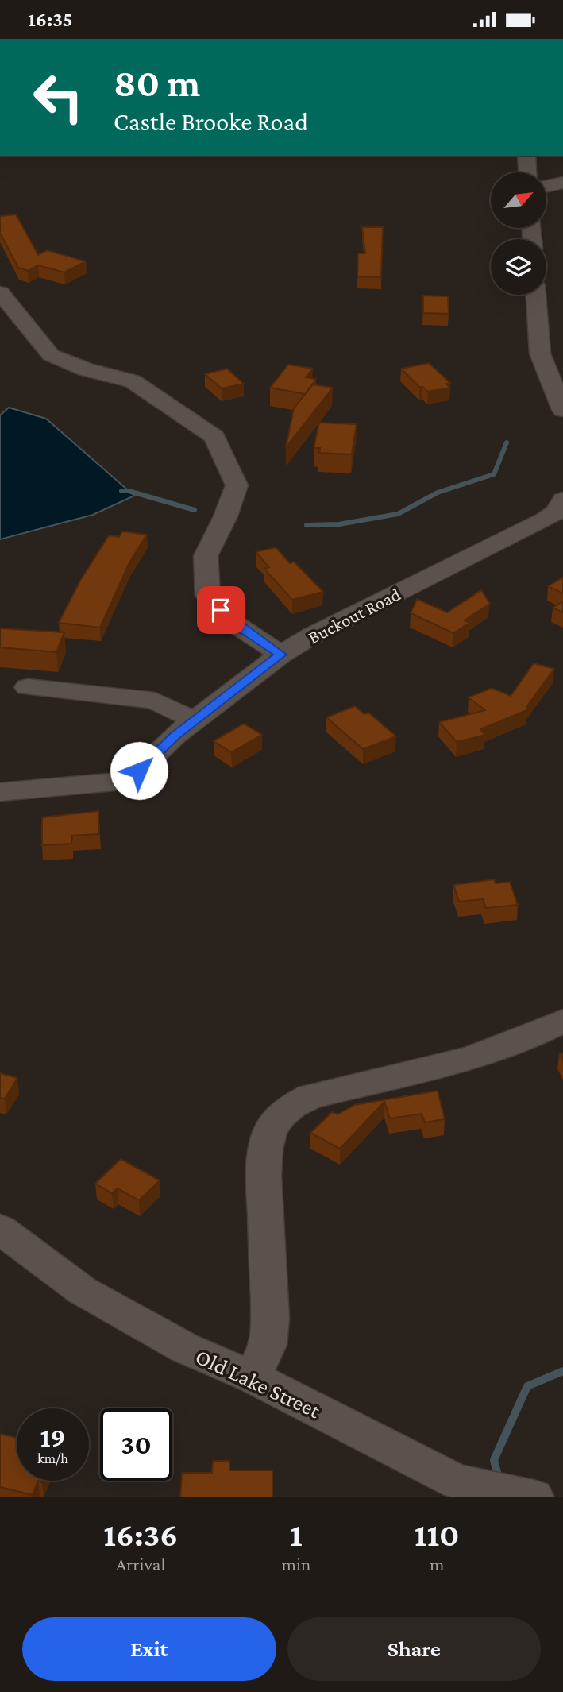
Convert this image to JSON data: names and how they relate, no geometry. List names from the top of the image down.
{
  "streets": {
    "street": ["Buckout Road", "Old Lake Street"]
  },
  "north": "top right",
  "page": {
    "status": "16:35",
    "turn": ["80 m", "Castle Brooke Road"],
    "speed": "19 km/h",
    "limit": "30",
    "eta": [
      "16:36",
      "Arrival",
      "1",
      "min",
      "110",
      "m"
    ],
    "buttons": ["Exit", "Share"]
  }
}
